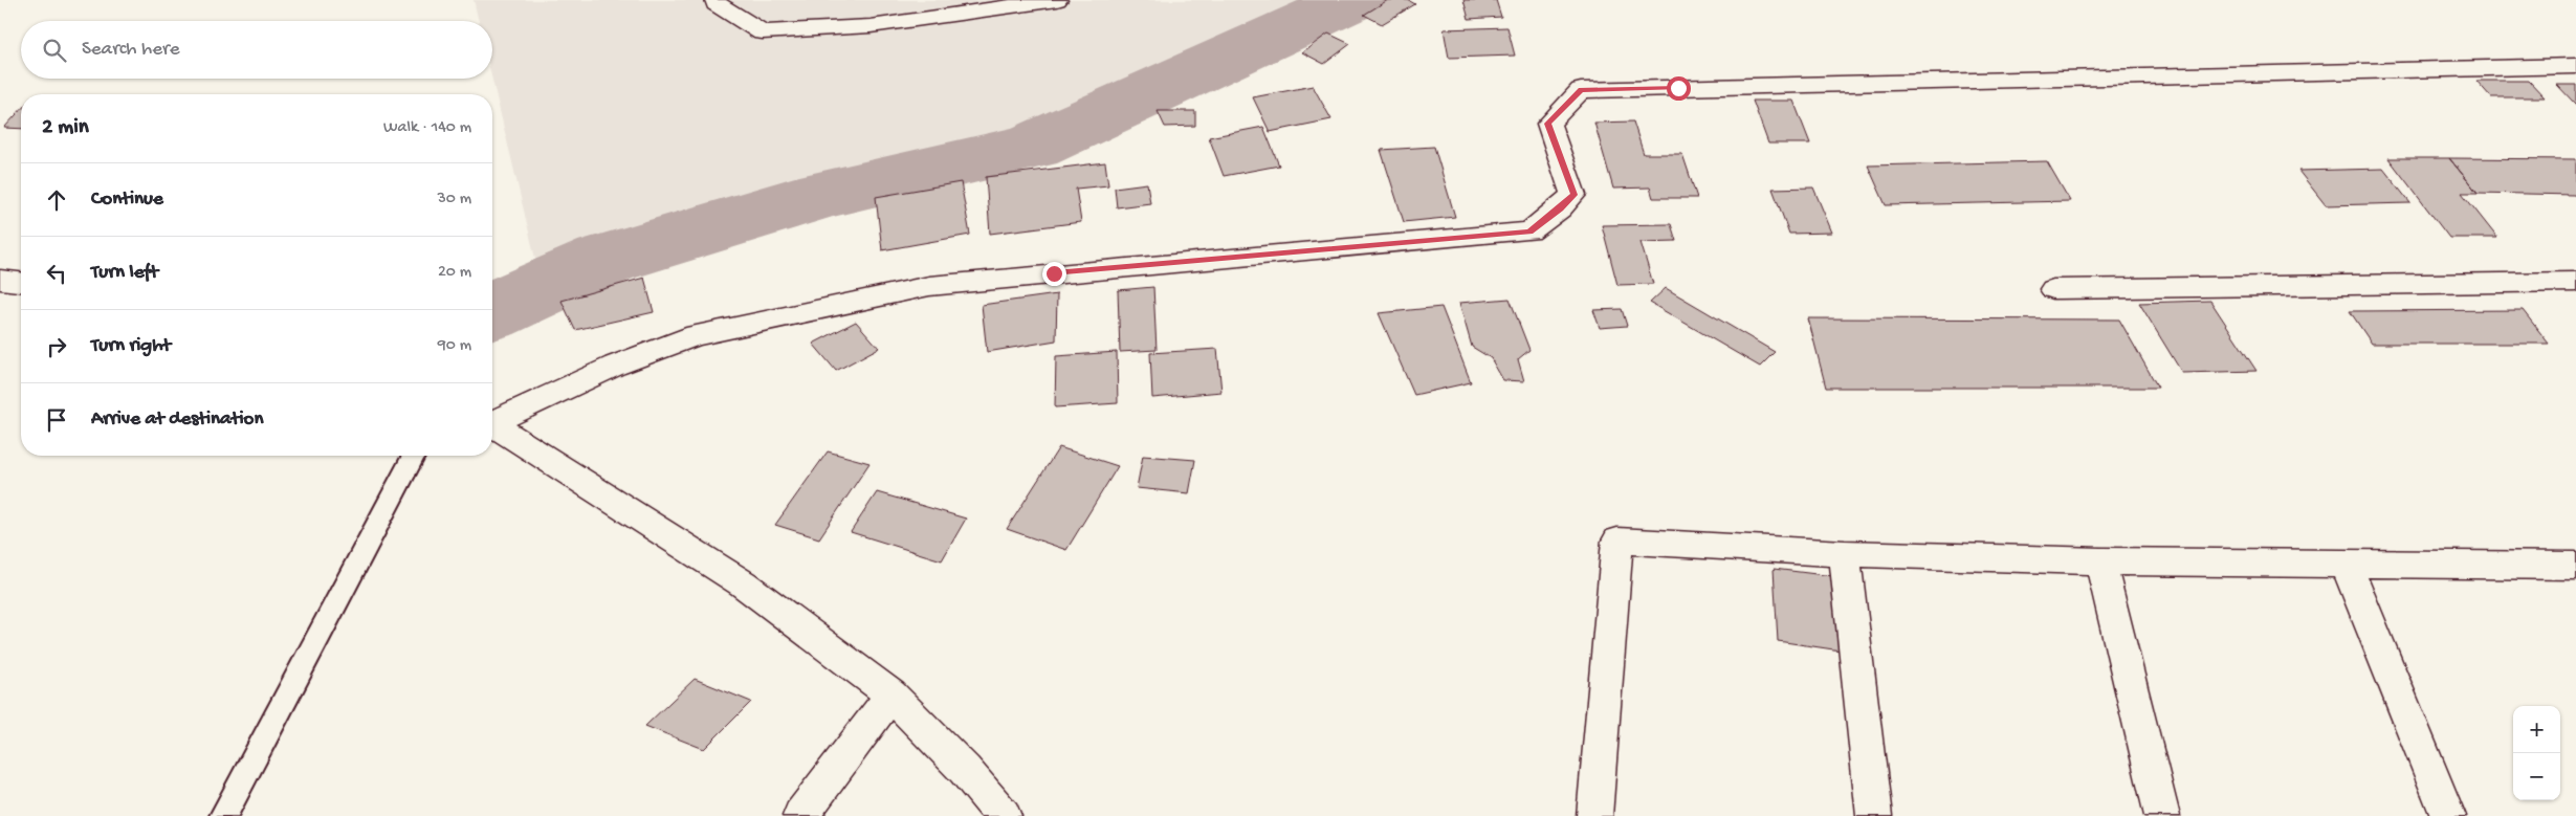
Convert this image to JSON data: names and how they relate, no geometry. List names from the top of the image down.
{
  "page": {
    "search": "Search here",
    "heading": ["2 min", "Walk · 140 m"],
    "list": [
      ["Continue", "30 m"],
      ["Turn left", "20 m"],
      ["Turn right", "90 m"],
      "Arrive at destination"
    ],
    "map_buttons": ["+", "−"]
  }
}
